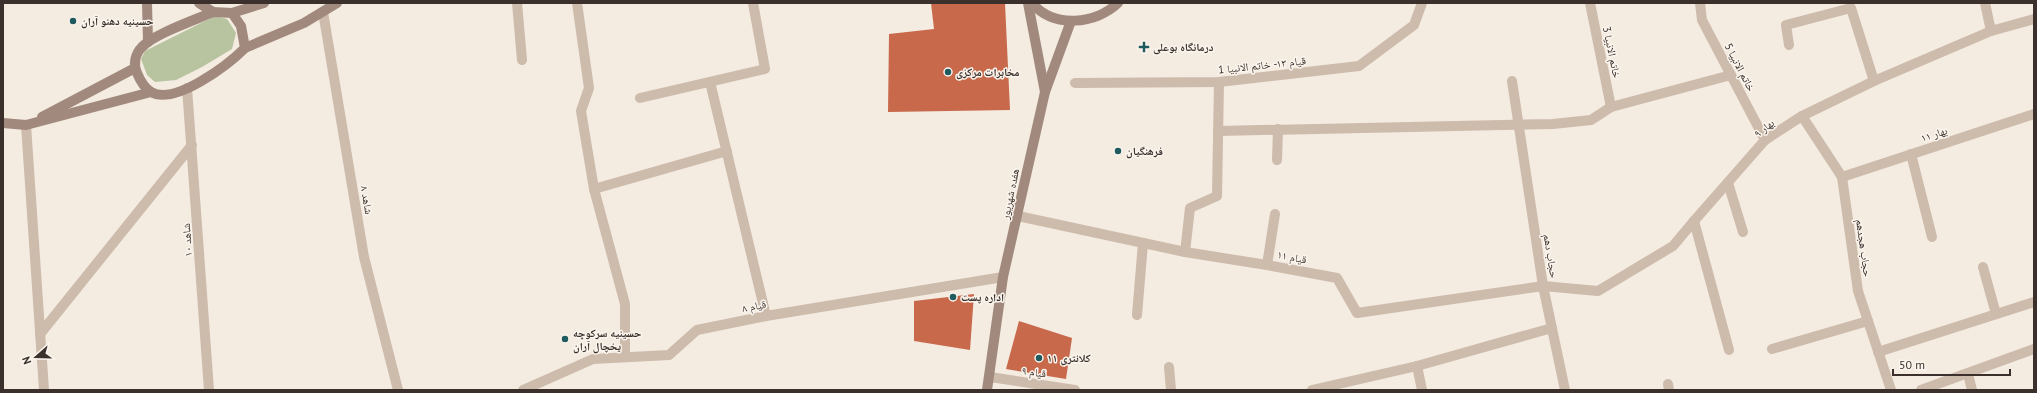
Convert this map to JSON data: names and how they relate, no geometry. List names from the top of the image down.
{
  "streets": {
    "street": [
      "خاتم الانبیا 3",
      "قیام ۱۳- خاتم الانبیا 1",
      "خاتم الانبیا 5",
      "بهار ۹",
      "بهار ۱۱",
      "هفده شهریور",
      "شاهد ۸",
      "شاهد ۱۰",
      "حجاب هجدهم",
      "حجاب دهم",
      "قیام ۱۱",
      "قیام ۸",
      "قیام ۹"
    ]
  },
  "crossings": [
    ["خاتم الانبیا 5", "بهار ۹"],
    ["بهار ۹", "حجاب هجدهم"],
    ["بهار ۹", "حجاب دهم"],
    ["بهار ۹", "قیام ۱۱"],
    ["بهار ۱۱", "حجاب هجدهم"],
    ["هفده شهریور", "قیام ۱۱"],
    ["هفده شهریور", "قیام ۸"],
    ["هفده شهریور", "قیام ۹"],
    ["حجاب دهم", "قیام ۱۱"]
  ],
  "places": {
    "other": [
      "حسینیه دهنو آران",
      "مخابرات مرکزی",
      "فرهنگیان",
      "اداره پست",
      "حسینیه سرکوچه یخچال آران",
      "کلانتری ۱۱"
    ],
    "health": ["درمانگاه بوعلی"]
  },
  "scale_bar": "50 m",
  "north": "left"
}
